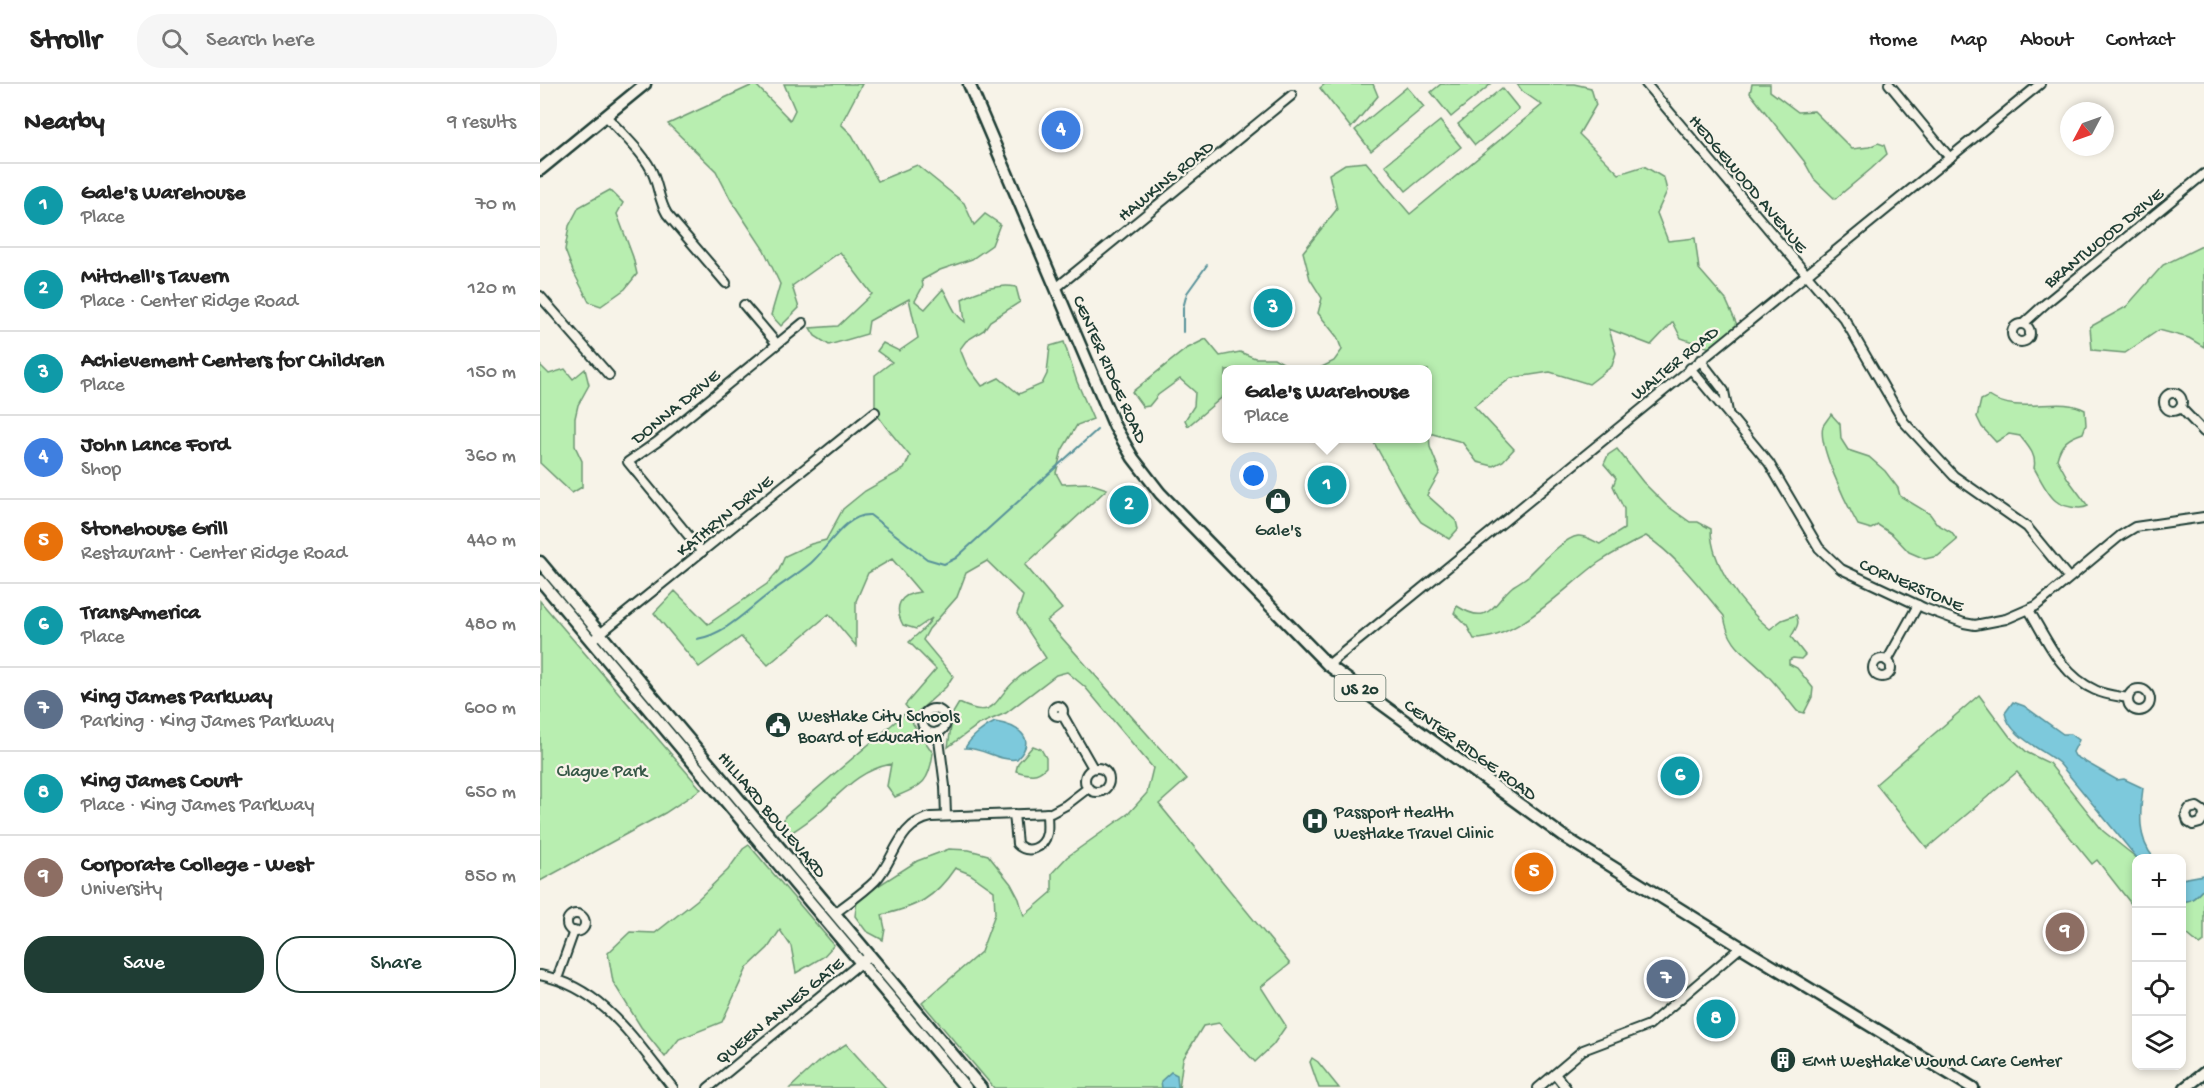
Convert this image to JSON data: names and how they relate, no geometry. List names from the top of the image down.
{
  "streets": {
    "main road": ["CENTER RIDGE ROAD", "US 20", "HILLIARD BOULEVARD"],
    "street": [
      "HAWKINS ROAD",
      "HEDGEWOOD AVENUE",
      "BRANTWOOD DRIVE",
      "WALTER ROAD",
      "DONNA DRIVE",
      "KATHRYN DRIVE",
      "CORNERSTONE",
      "QUEEN ANNES GATE"
    ]
  },
  "crossings": [
    ["HAWKINS ROAD", "CENTER RIDGE ROAD"],
    ["HEDGEWOOD AVENUE", "WALTER ROAD"],
    ["HEDGEWOOD AVENUE", "CORNERSTONE"],
    ["WALTER ROAD", "CENTER RIDGE ROAD"],
    ["WALTER ROAD", "CORNERSTONE"],
    ["DONNA DRIVE", "KATHRYN DRIVE"],
    ["KATHRYN DRIVE", "HILLIARD BOULEVARD"],
    ["HILLIARD BOULEVARD", "QUEEN ANNES GATE"]
  ],
  "parks": ["Clague Park"],
  "places": {
    "shop": ["Gale's"],
    "public building": ["Westlake City Schools Board of Education"],
    "hospital": ["Passport Health Westlake Travel Clinic"],
    "building": ["EMH Westlake Wound Care Center"]
  },
  "north": "bottom left",
  "page": {
    "header": "Strollr",
    "search": "Search here",
    "nav": [
      "Home",
      "Map",
      "About",
      "Contact"
    ],
    "heading": ["Nearby", "9 results"],
    "pins": [
      "4",
      "3",
      "1",
      "2",
      "6",
      "5",
      "9",
      "7",
      "8"
    ],
    "list": [
      {
        "mark": "1",
        "name": "Gale's Warehouse",
        "note": "Place",
        "value": "70 m"
      },
      {
        "mark": "2",
        "name": "Mitchell's Tavern",
        "note": "Place · Center Ridge Road",
        "value": "120 m"
      },
      {
        "mark": "3",
        "name": "Achievement Centers for Children",
        "note": "Place",
        "value": "150 m"
      },
      {
        "mark": "4",
        "name": "John Lance Ford",
        "note": "Shop",
        "value": "360 m"
      },
      {
        "mark": "5",
        "name": "Stonehouse Grill",
        "note": "Restaurant · Center Ridge Road",
        "value": "440 m"
      },
      {
        "mark": "6",
        "name": "TransAmerica",
        "note": "Place",
        "value": "480 m"
      },
      {
        "mark": "7",
        "name": "King James Parkway",
        "note": "Parking · King James Parkway",
        "value": "600 m"
      },
      {
        "mark": "8",
        "name": "King James Court",
        "note": "Place · King James Parkway",
        "value": "650 m"
      },
      {
        "mark": "9",
        "name": "Corporate College - West",
        "note": "University",
        "value": "850 m"
      }
    ],
    "popup": ["Gale's Warehouse", "Place"],
    "map_buttons": ["+", "−"],
    "buttons": ["Save", "Share"]
  }
}
